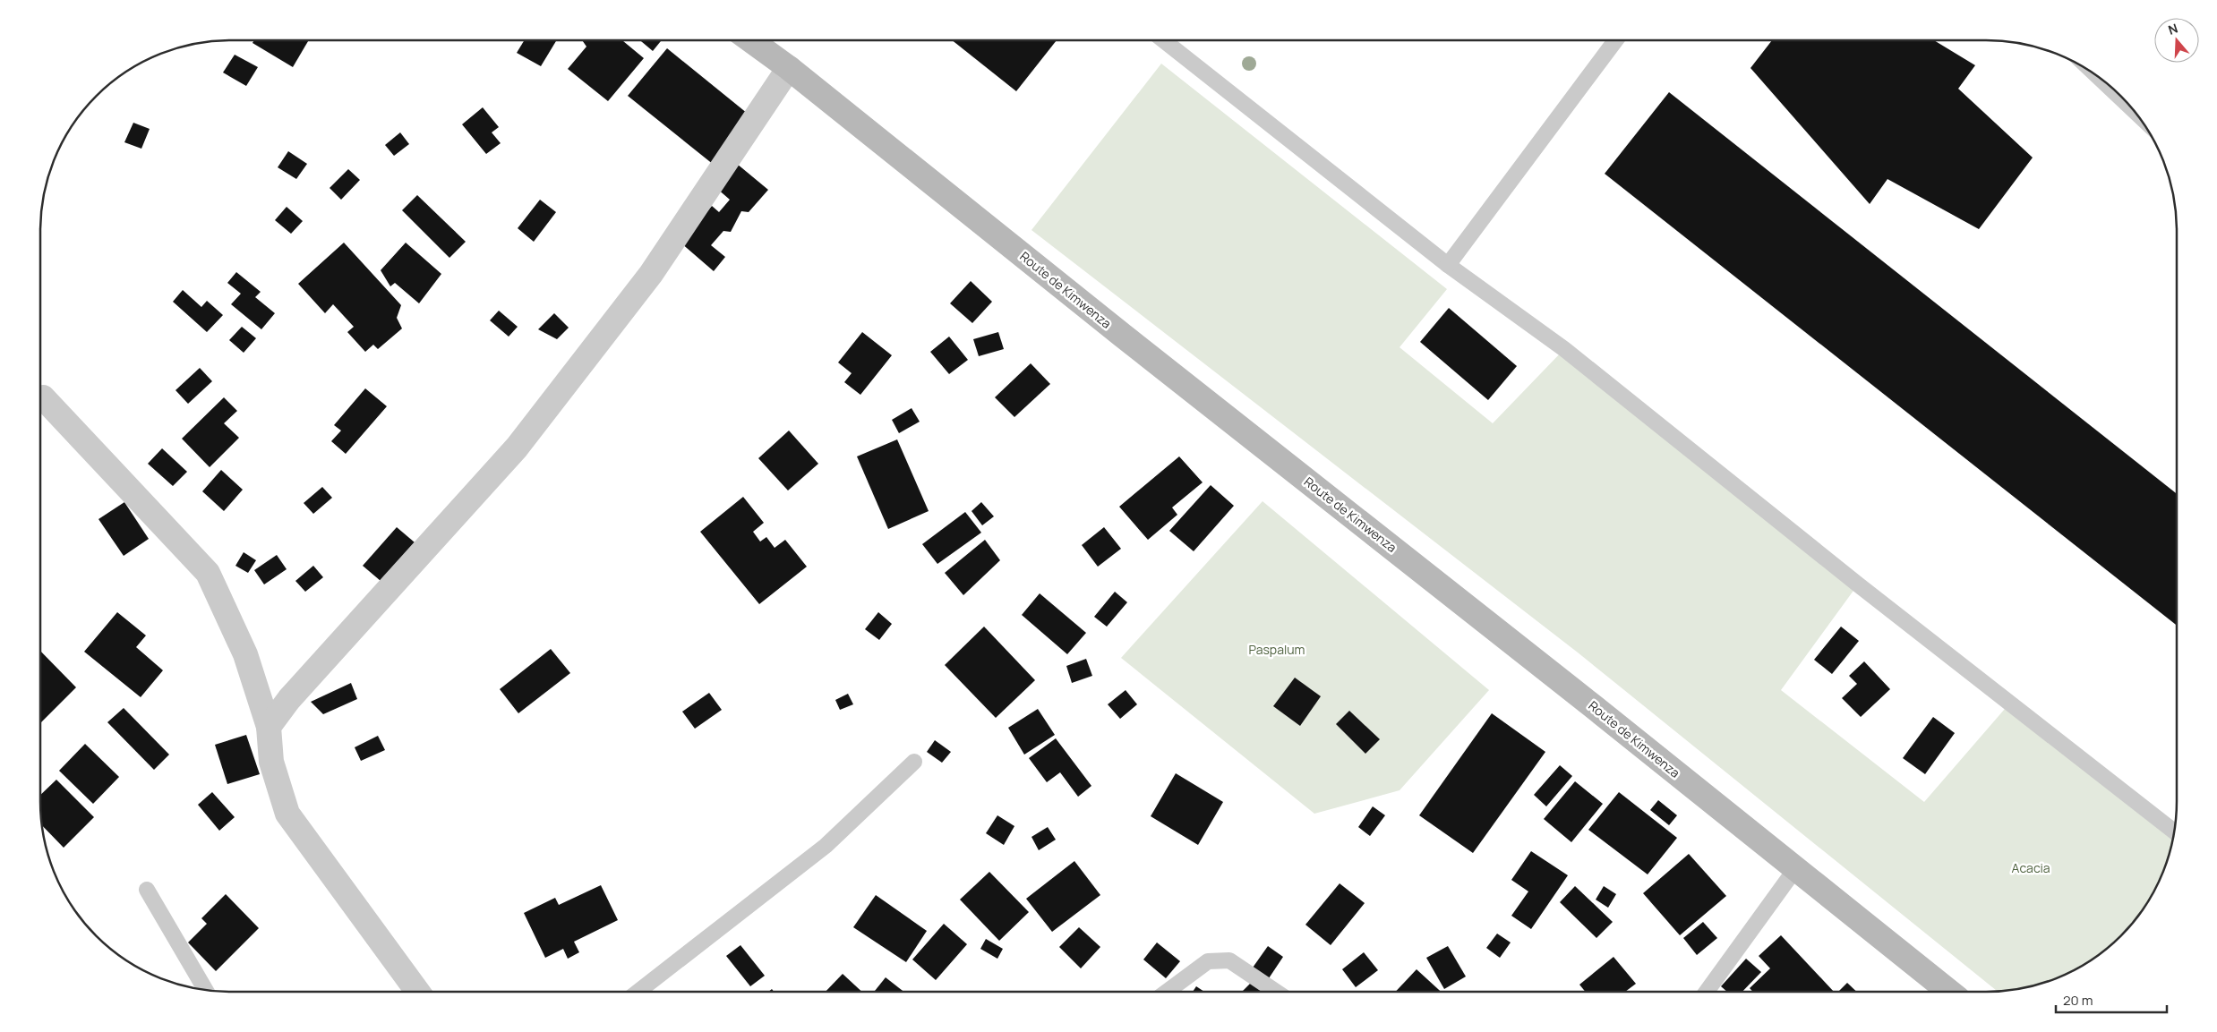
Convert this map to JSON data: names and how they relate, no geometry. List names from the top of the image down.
{
  "streets": {
    "street": ["Route de Kimwenza"]
  },
  "parks": ["Paspalum", "Acacia"],
  "scale_bar": "20 m",
  "north": "top"
}
